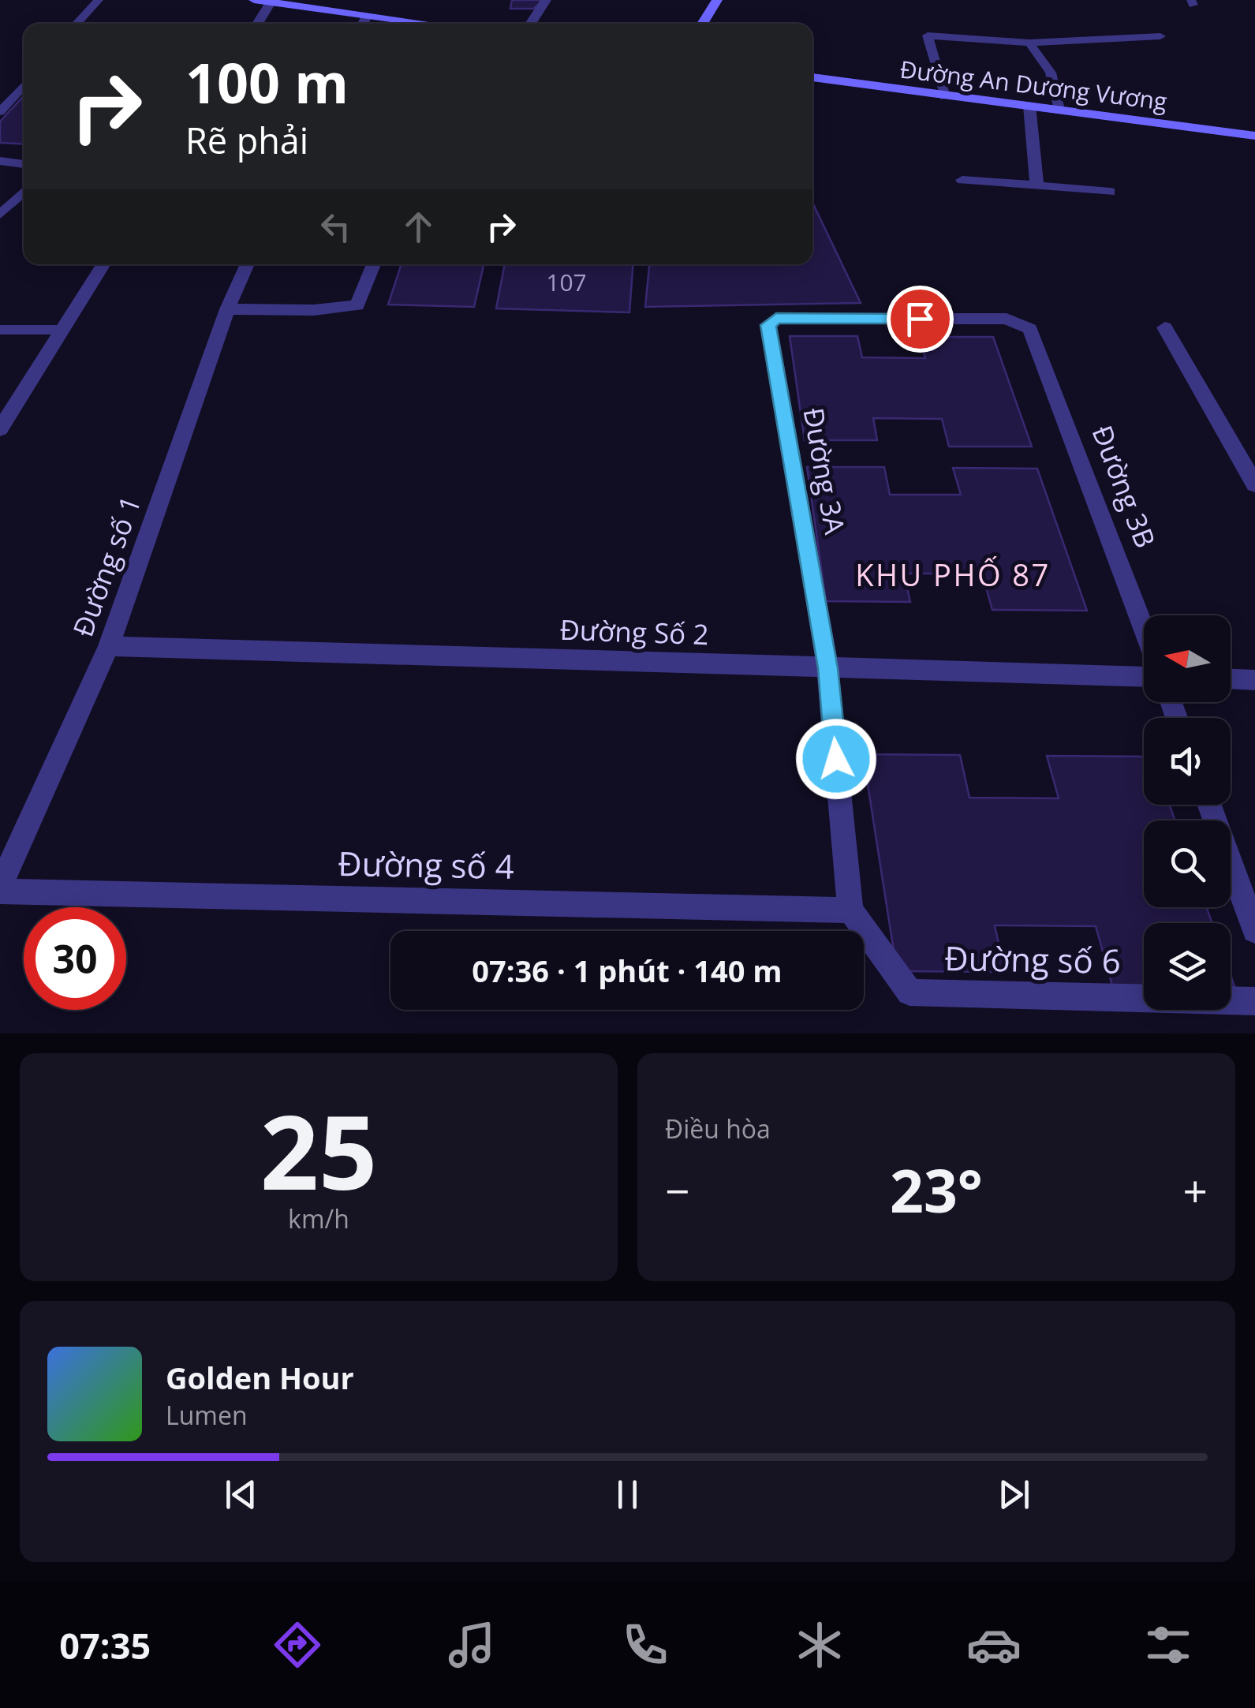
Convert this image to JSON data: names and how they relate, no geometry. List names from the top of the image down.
{
  "streets": {
    "main road": ["Đường An Dương Vương"],
    "street": [
      "Đường 3A",
      "Đường 3B",
      "Đường số 1",
      "Đường Số 2",
      "Đường số 4",
      "Đường số 6"
    ]
  },
  "crossings": [
    ["Đường 3A", "Đường 3B"],
    ["Đường 3A", "Đường Số 2"],
    ["Đường 3A", "Đường số 4"],
    ["Đường 3A", "Đường số 6"],
    ["Đường số 1", "Đường Số 2"],
    ["Đường số 1", "Đường số 4"],
    ["Đường số 4", "Đường số 6"]
  ],
  "districts": ["KHU PHỐ 87"],
  "house_numbers": ["107"],
  "north": "left",
  "page": {
    "turn": ["100 m", "Rẽ phải"],
    "limit": "30",
    "trip": "07:36 · 1 phút · 140 m",
    "tile": [
      ["25", "km/h"],
      "Điều hòa"
    ],
    "heat": ["−", "23°", "+"],
    "song": ["Golden Hour", "Lumen"],
    "tabs": "07:35"
  }
}
